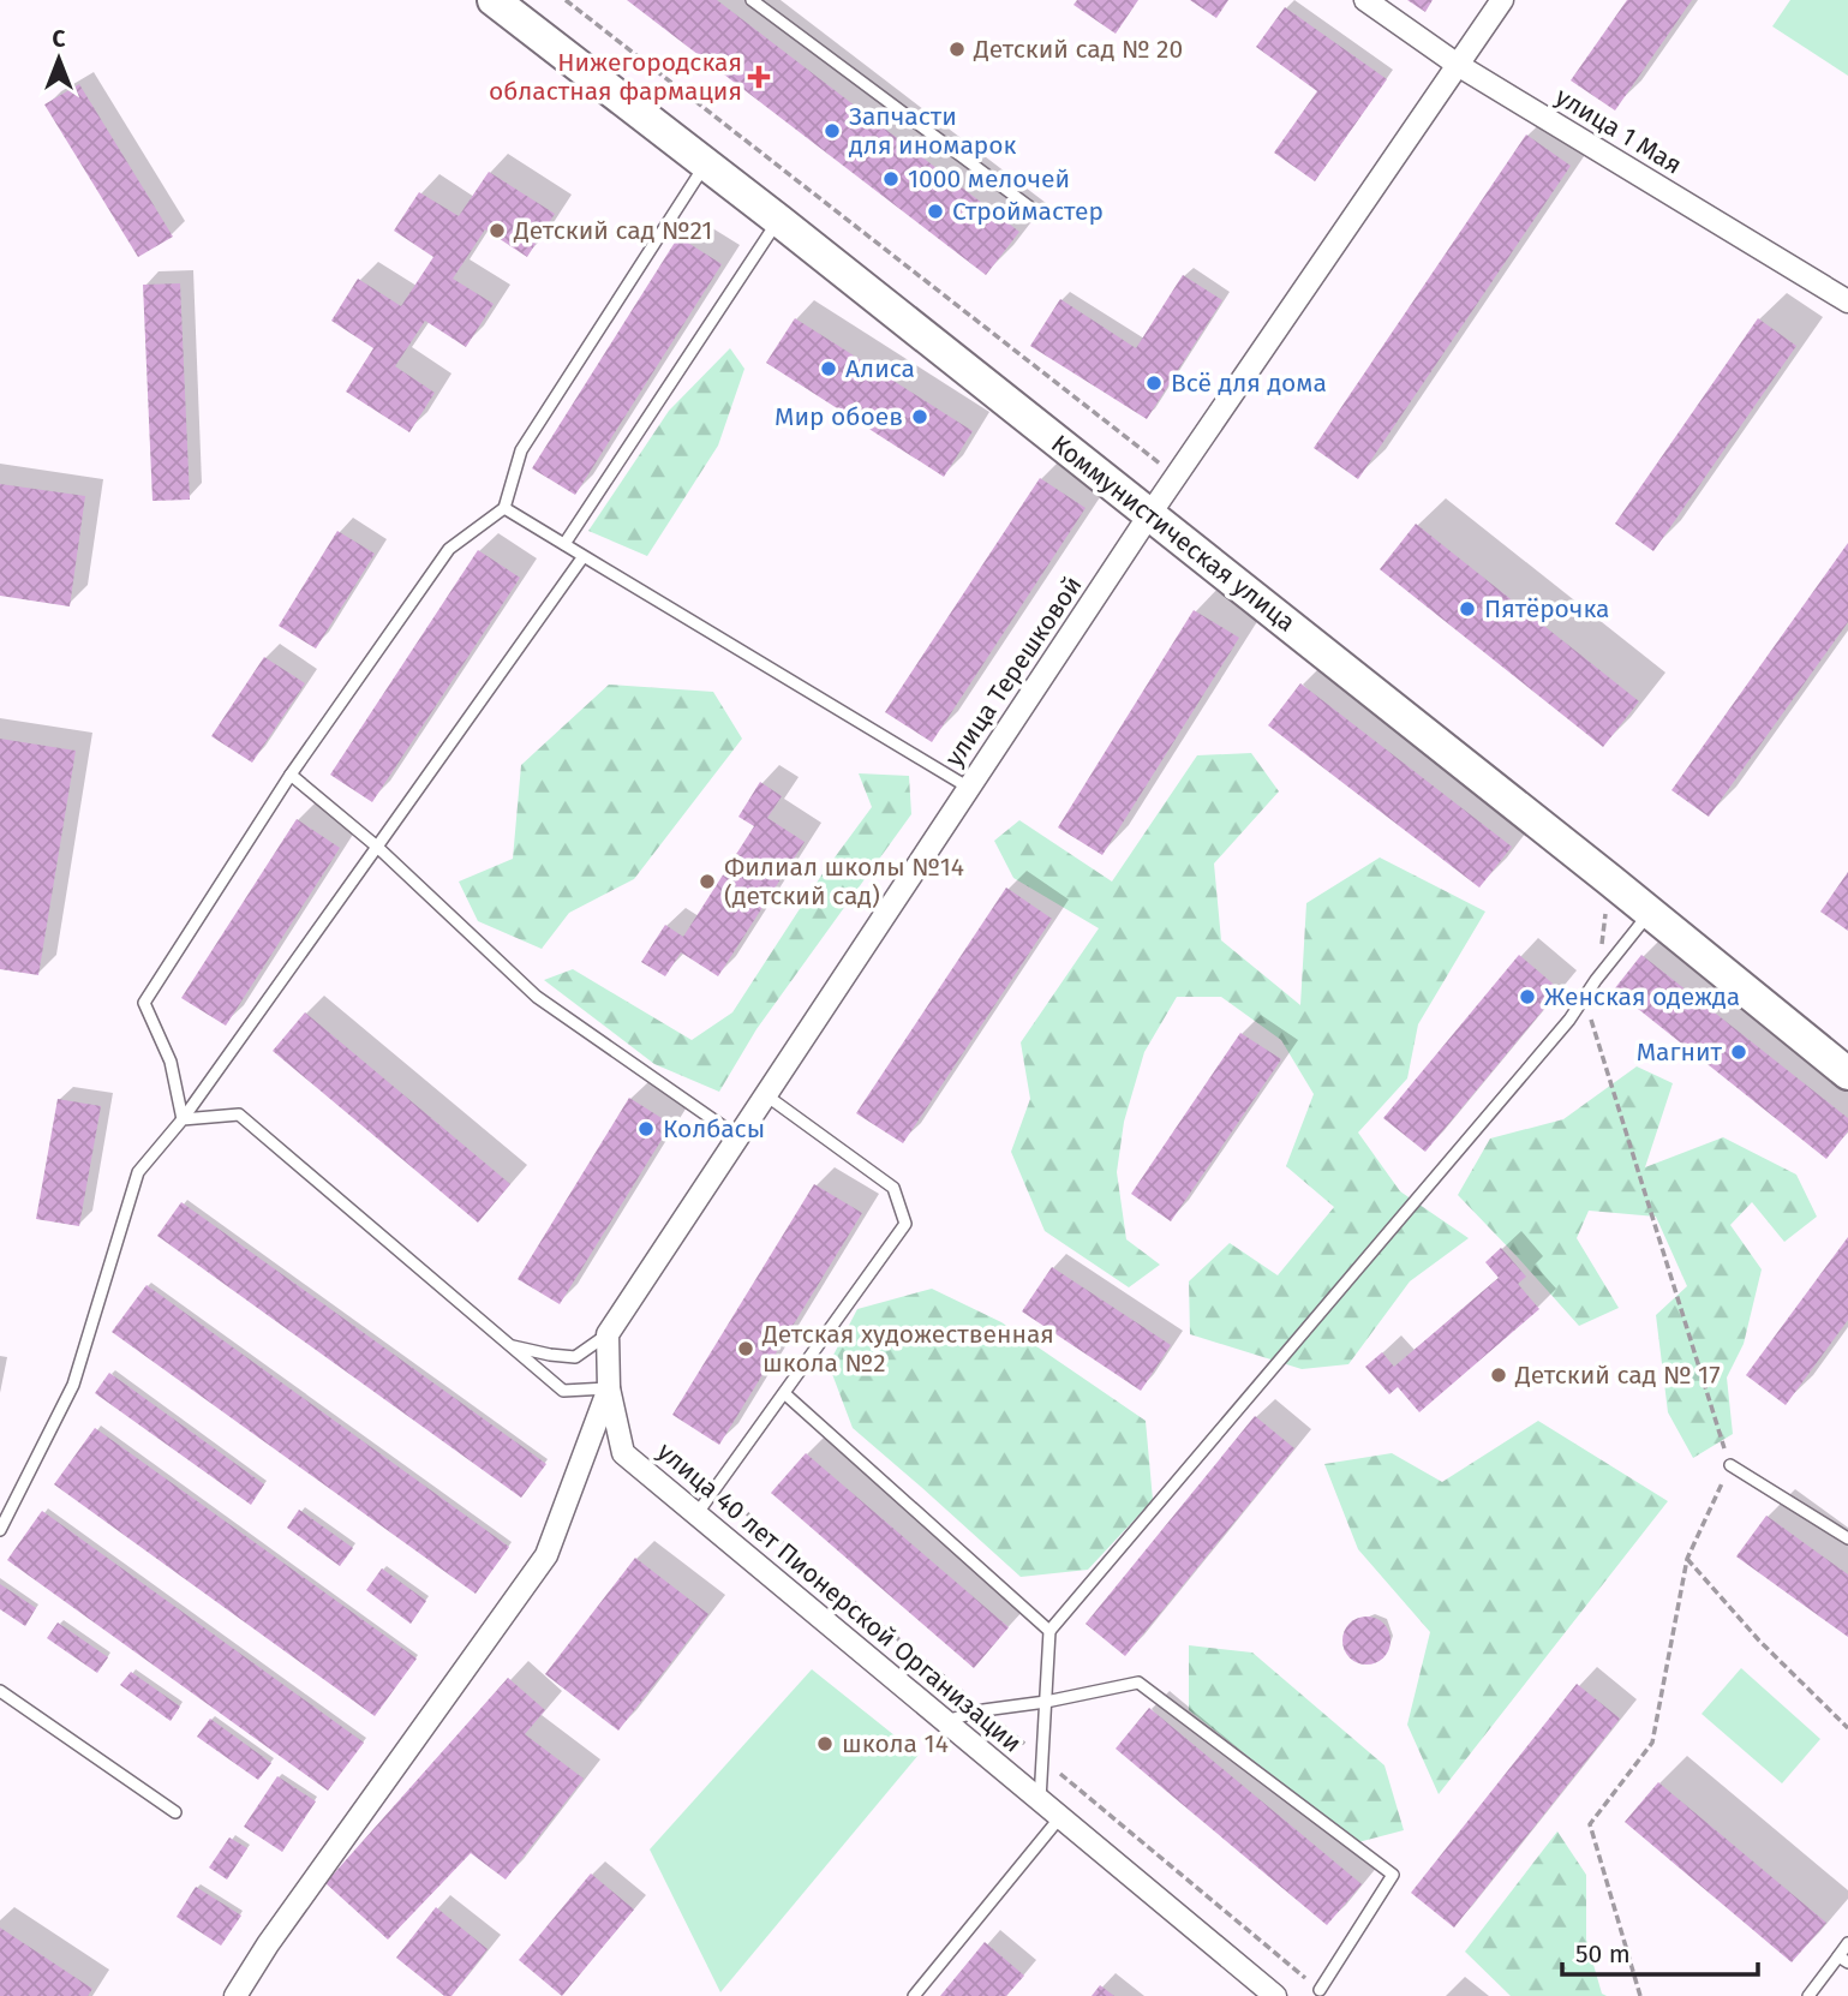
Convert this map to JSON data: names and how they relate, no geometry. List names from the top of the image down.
{
  "streets": {
    "street": [
      "улица 1 Мая",
      "Коммунистическая улица",
      "улица Терешковой",
      "улица 40 лет Пионерской Организации"
    ]
  },
  "crossings": [
    ["улица 1 Мая", "улица Терешковой"],
    ["Коммунистическая улица", "улица Терешковой"]
  ],
  "places": {
    "other": [
      "Детский сад № 20",
      "Запчасти для иномарок",
      "1000 мелочей",
      "Строймастер",
      "Детский сад №21",
      "Алиса",
      "Всё для дома",
      "Мир обоев",
      "Пятёрочка",
      "Филиал школы №14 (детский сад)",
      "Женская одежда",
      "Магнит",
      "Колбасы",
      "Детская художественная школа №2",
      "Детский сад № 17",
      "школа 14"
    ],
    "health": ["Нижегородская областная фармация"]
  },
  "scale_bar": "50 m",
  "north": "top"
}
